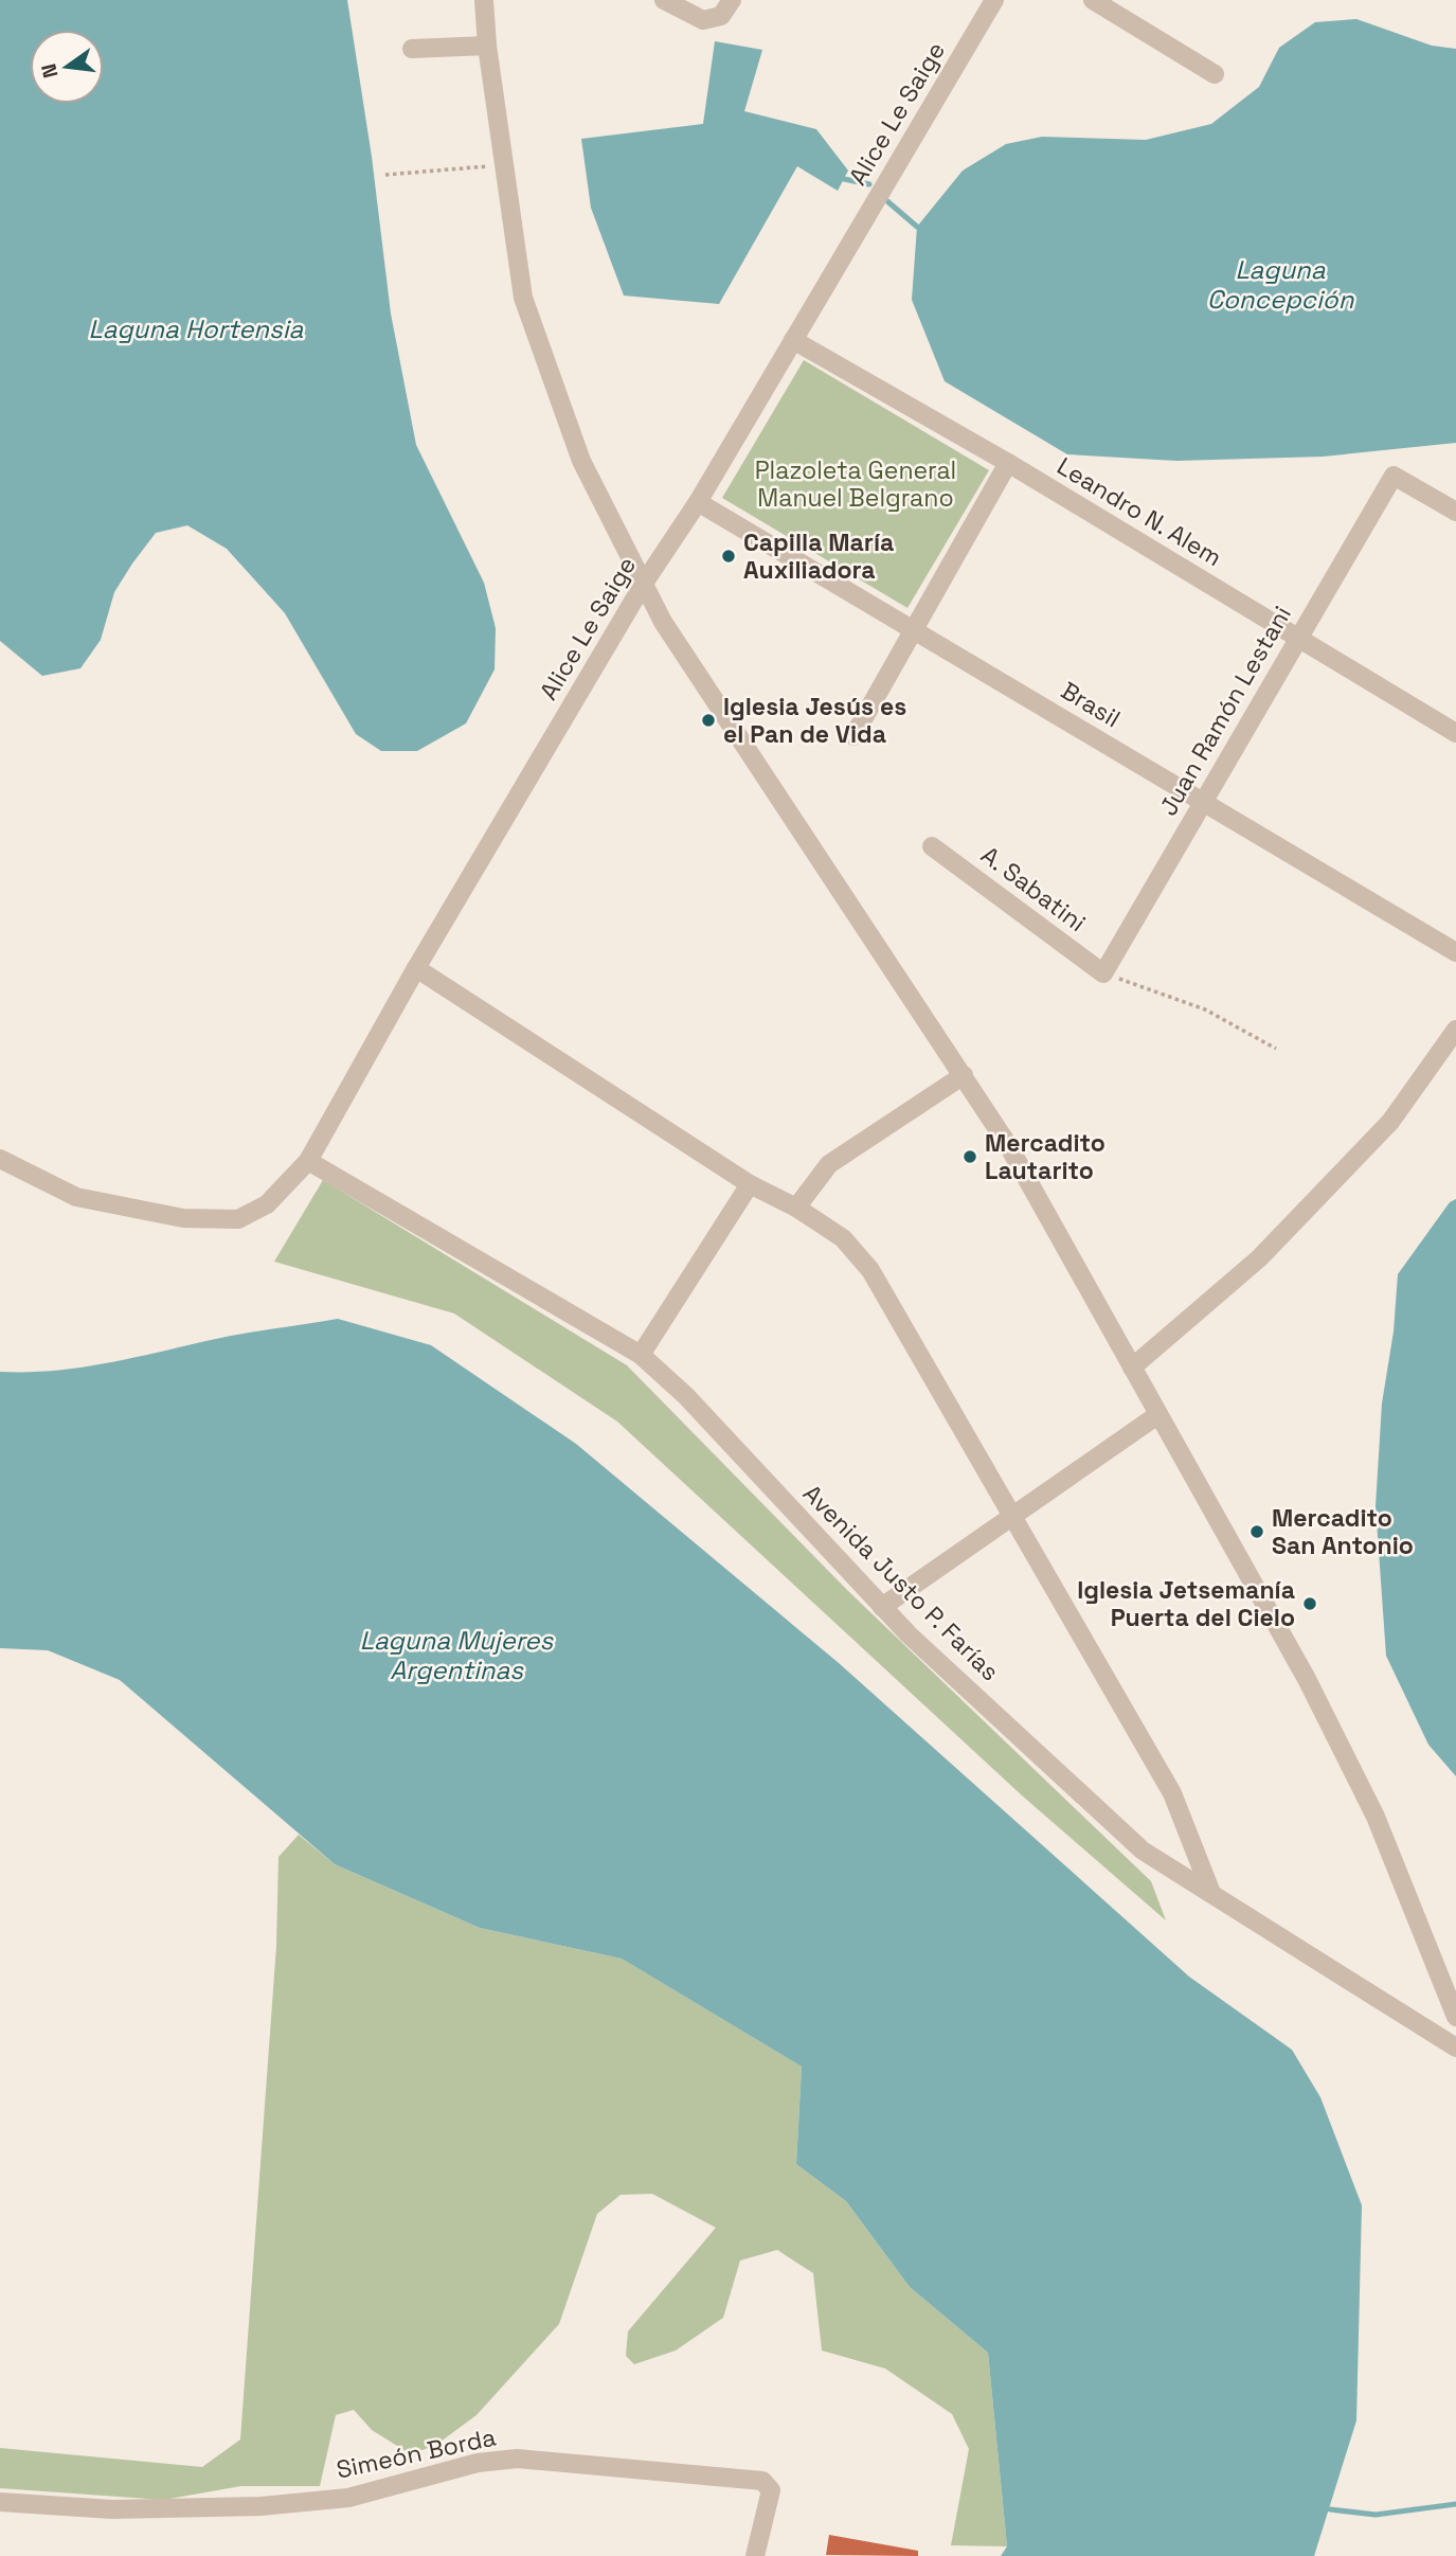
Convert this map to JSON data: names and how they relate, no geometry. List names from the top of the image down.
{
  "streets": {
    "street": [
      "Alice Le Saige",
      "Leandro N. Alem",
      "Brasil",
      "Juan Ramón Lestani",
      "A. Sabatini",
      "Avenida Justo P. Farías",
      "Simeón Borda"
    ]
  },
  "crossings": [
    ["Alice Le Saige", "Leandro N. Alem"],
    ["Alice Le Saige", "Brasil"],
    ["Alice Le Saige", "Avenida Justo P. Farías"],
    ["Leandro N. Alem", "Juan Ramón Lestani"],
    ["Brasil", "Juan Ramón Lestani"],
    ["Juan Ramón Lestani", "A. Sabatini"]
  ],
  "water": ["Laguna Concepción", "Laguna Hortensia", "Laguna Mujeres Argentinas"],
  "parks": ["Plazoleta General Manuel Belgrano"],
  "places": [
    "Capilla María Auxiliadora",
    "Iglesia Jesús es el Pan de Vida",
    "Mercadito Lautarito",
    "Mercadito San Antonio",
    "Iglesia Jetsemanía Puerta del Cielo"
  ],
  "north": "left"
}
